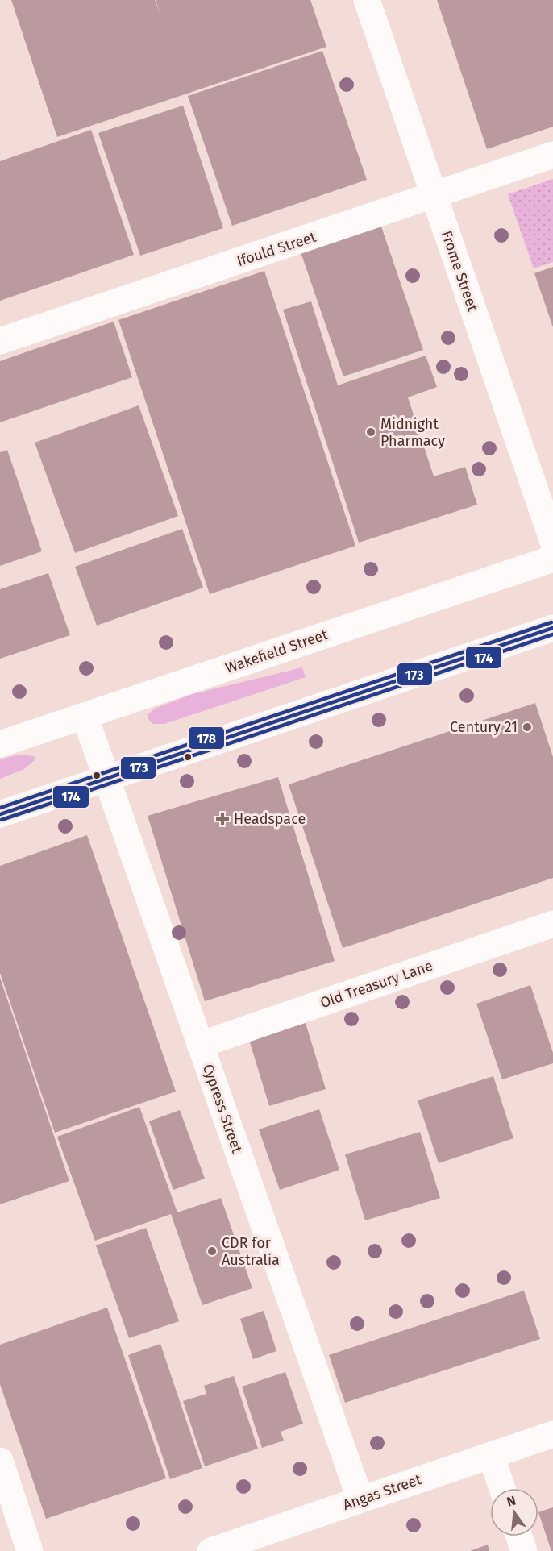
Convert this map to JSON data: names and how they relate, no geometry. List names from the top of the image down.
{
  "streets": {
    "street": [
      "Ifould Street",
      "Frome Street",
      "Wakefield Street",
      "Old Treasury Lane",
      "Cypress Street",
      "Angas Street"
    ]
  },
  "crossings": [
    ["Ifould Street", "Frome Street"],
    ["Wakefield Street", "Cypress Street"],
    ["Old Treasury Lane", "Cypress Street"],
    ["Cypress Street", "Angas Street"]
  ],
  "places": {
    "other": ["Midnight Pharmacy", "Century 21", "CDR for Australia"],
    "health": ["Headspace"]
  },
  "lines": ["transit line 178", "transit line 173", "transit line 174"],
  "north": "top"
}
